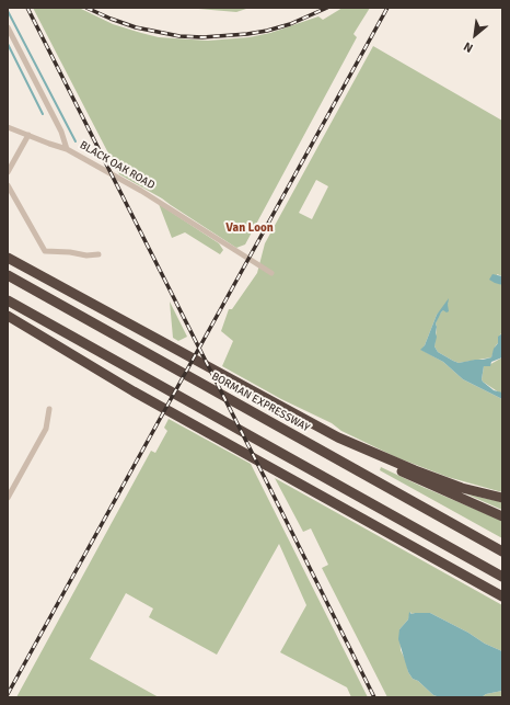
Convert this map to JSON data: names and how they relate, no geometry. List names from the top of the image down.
{
  "streets": {
    "highway": ["BORMAN EXPRESSWAY"],
    "street": ["BLACK OAK ROAD"]
  },
  "districts": ["Van Loon"],
  "north": "bottom left"
}
